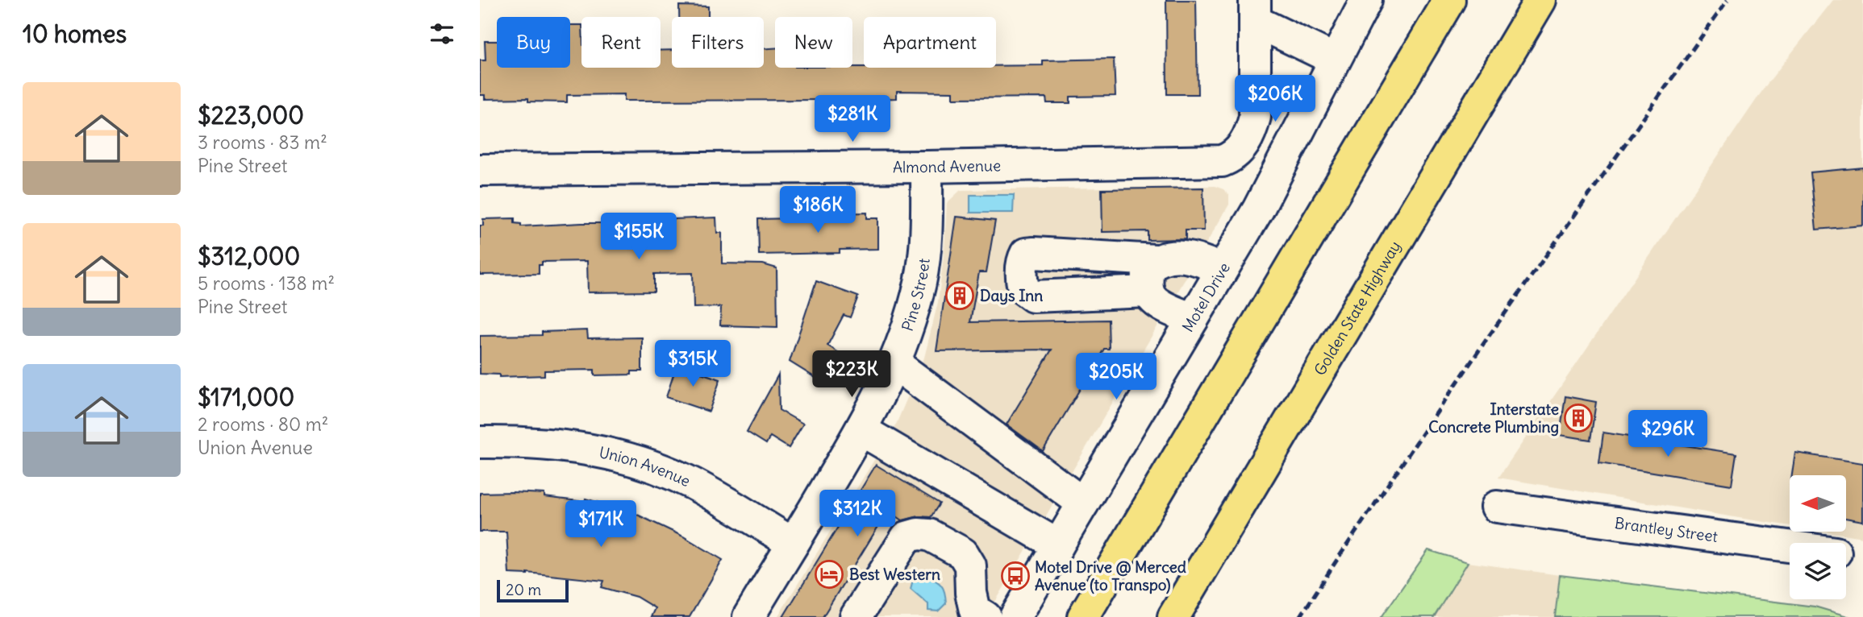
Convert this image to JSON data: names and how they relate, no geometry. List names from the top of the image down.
{
  "streets": {
    "highway": ["Golden State Highway"],
    "street": [
      "Almond Avenue",
      "Pine Street",
      "Motel Drive",
      "Union Avenue",
      "Brantley Street"
    ]
  },
  "crossings": [
    ["Almond Avenue", "Pine Street"],
    ["Pine Street", "Union Avenue"]
  ],
  "places": {
    "building": ["Days Inn", "Interstate Concrete Plumbing"],
    "hotel": ["Best Western"],
    "bus stop": ["Motel Drive @ Merced Avenue (to Transpo)"]
  },
  "scale_bar": "20 m",
  "north": "left",
  "page": {
    "heading": "10 homes",
    "chip": [
      "Buy",
      "Rent",
      "Filters",
      "New",
      "Apartment"
    ],
    "list": [
      {
        "name": "$223,000",
        "note": "3 rooms · 83 m² · Pine Street"
      },
      {
        "name": "$312,000",
        "note": "5 rooms · 138 m² · Pine Street"
      },
      {
        "name": "$171,000",
        "note": "2 rooms · 80 m² · Union Avenue"
      }
    ],
    "price": [
      "$206K",
      "$281K",
      "$186K",
      "$155K",
      "$315K",
      "$223K",
      "$205K",
      "$296K",
      "$312K",
      "$171K"
    ],
    "scale": "20 m"
  }
}
